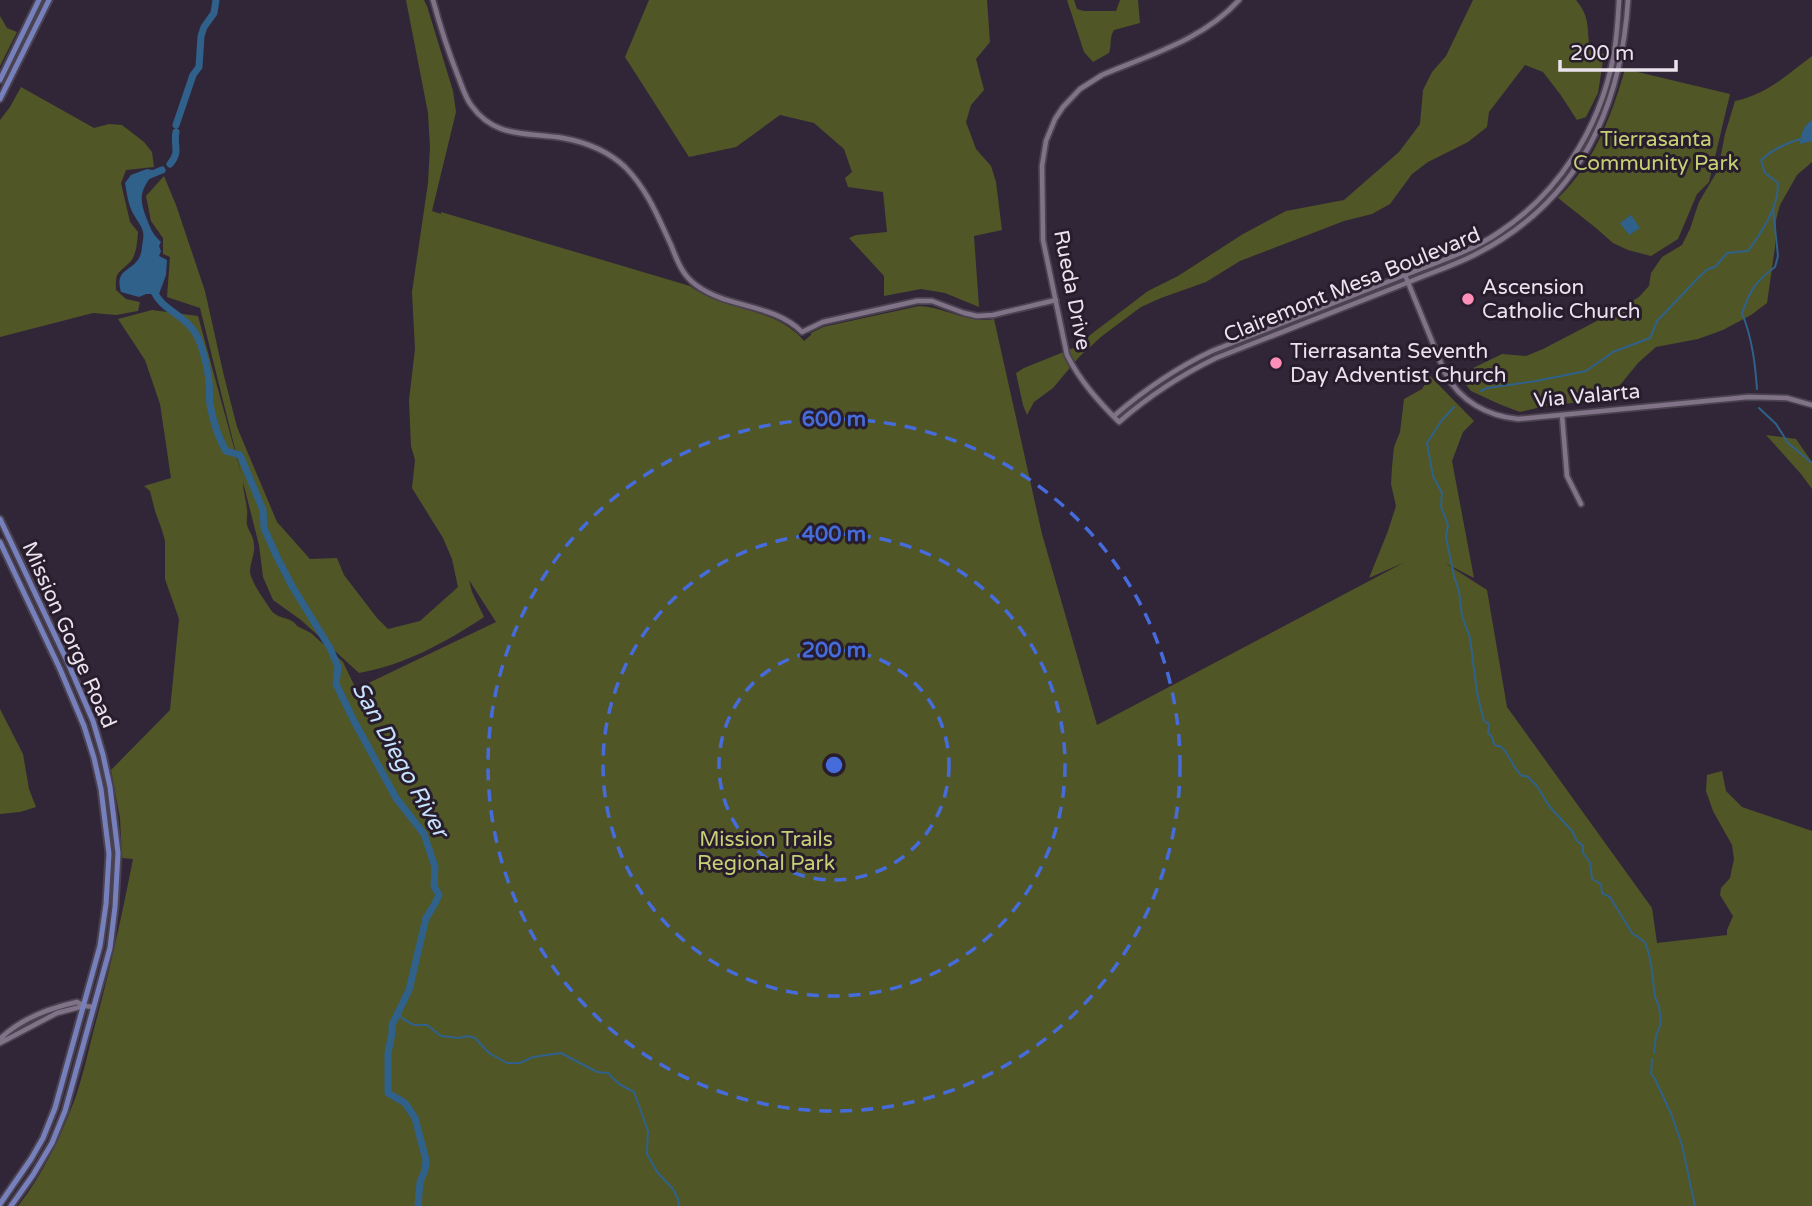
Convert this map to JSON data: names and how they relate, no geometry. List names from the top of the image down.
{
  "streets": {
    "main road": ["Mission Gorge Road"],
    "street": ["Clairemont Mesa Boulevard", "Rueda Drive", "Via Valarta"]
  },
  "crossings": [
    ["Clairemont Mesa Boulevard", "Rueda Drive"],
    ["Clairemont Mesa Boulevard", "Via Valarta"]
  ],
  "water": ["San Diego River"],
  "parks": ["Tierrasanta Community Park", "Mission Trails Regional Park"],
  "places": ["Ascension Catholic Church", "Tierrasanta Seventh Day Adventist Church"],
  "scale_bar": "200 m",
  "rings": ["600 m", "400 m", "200 m"]
}
